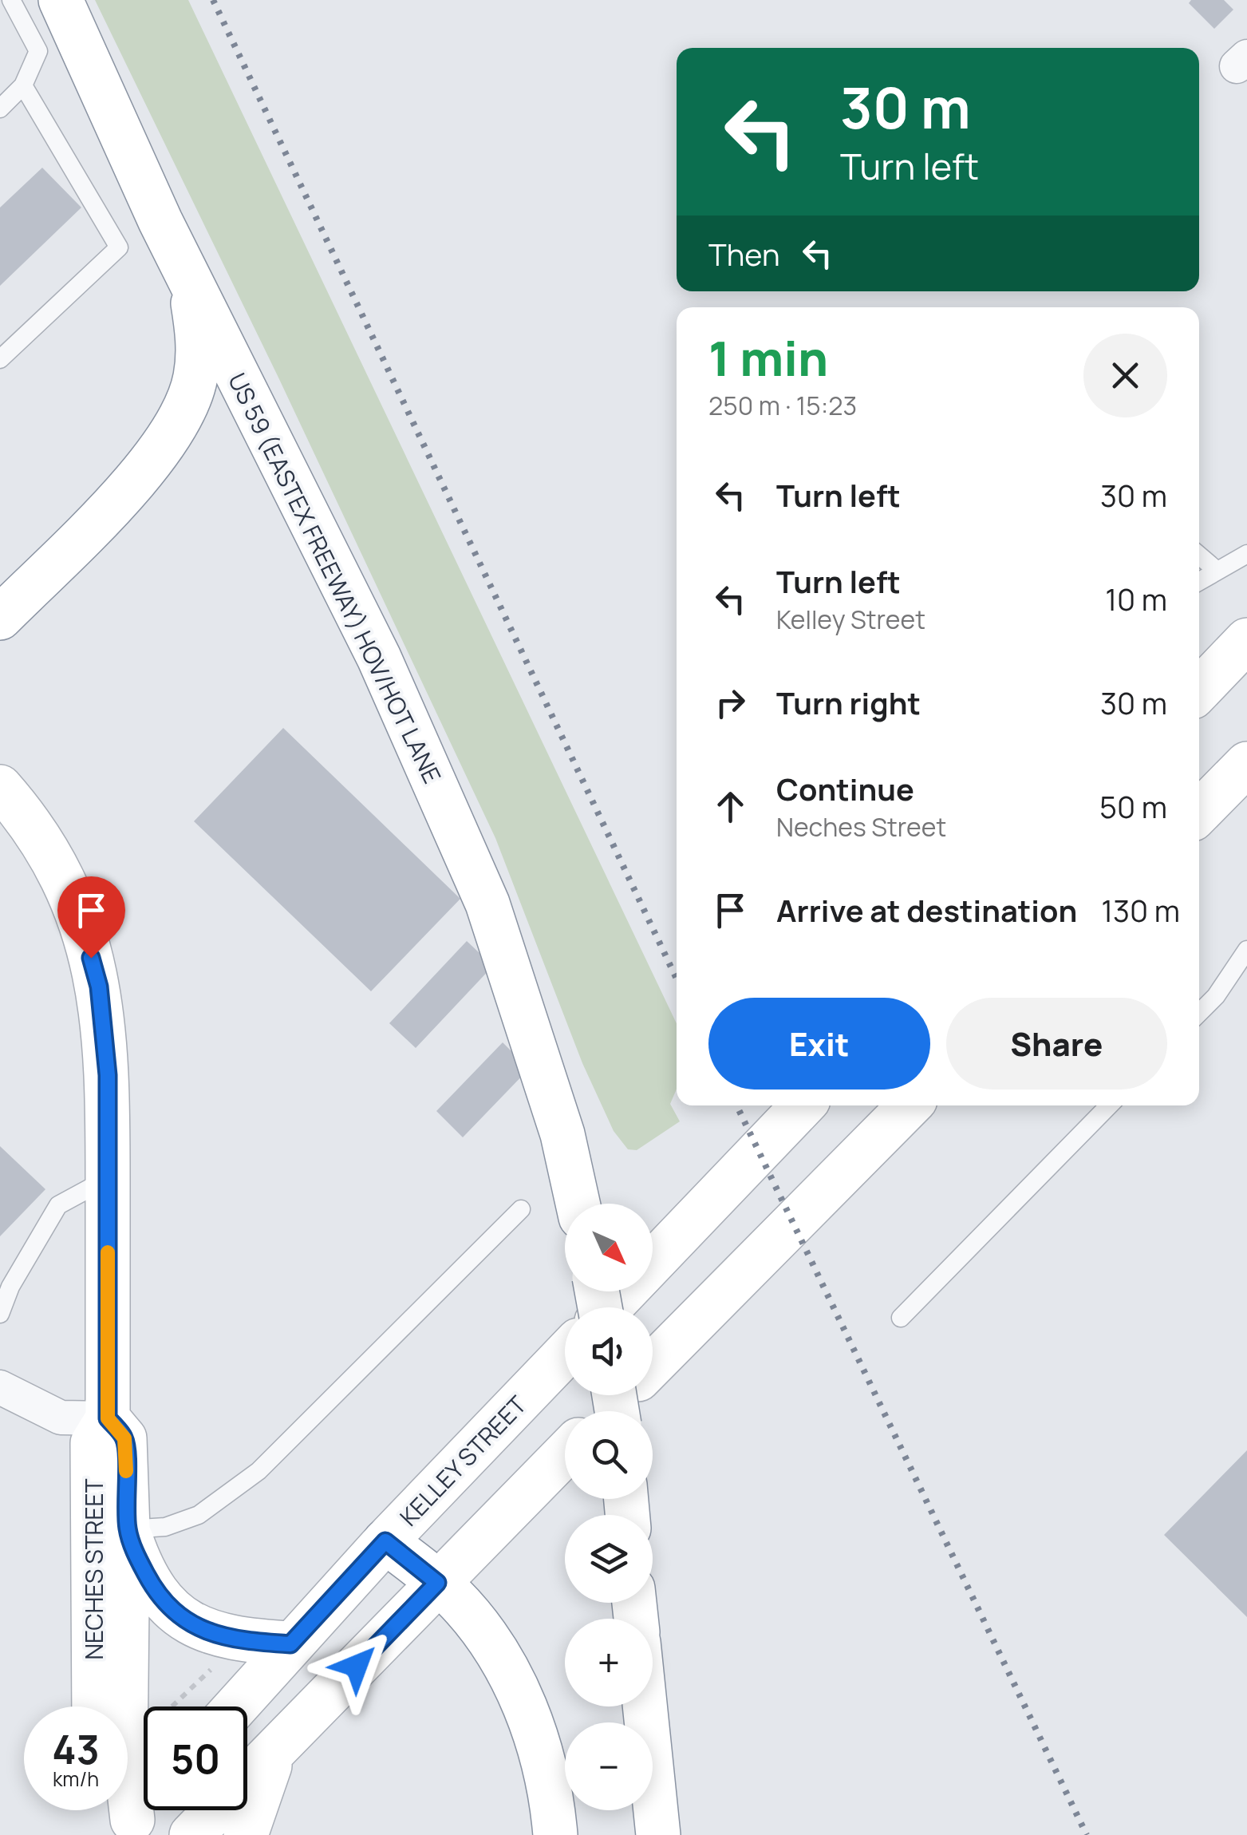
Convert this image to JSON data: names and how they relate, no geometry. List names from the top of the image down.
{
  "streets": {
    "main road": ["US 59 (EASTEX FREEWAY) HOV/HOT LANE", "KELLEY STREET", "NECHES STREET"]
  },
  "north": "bottom right",
  "page": {
    "turn": ["30 m", "Turn left"],
    "then": "Then",
    "heading": ["1 min", "250 m · 15:23"],
    "list": [
      {
        "name": "Turn left",
        "value": "30 m"
      },
      {
        "name": "Turn left",
        "note": "Kelley Street",
        "value": "10 m"
      },
      {
        "name": "Turn right",
        "value": "30 m"
      },
      {
        "name": "Continue",
        "note": "Neches Street",
        "value": "50 m"
      },
      {
        "name": "Arrive at destination",
        "value": "130 m"
      }
    ],
    "buttons": ["Exit", "Share"],
    "map_buttons": ["+", "−"],
    "speed": "43 km/h",
    "limit": "50"
  }
}
